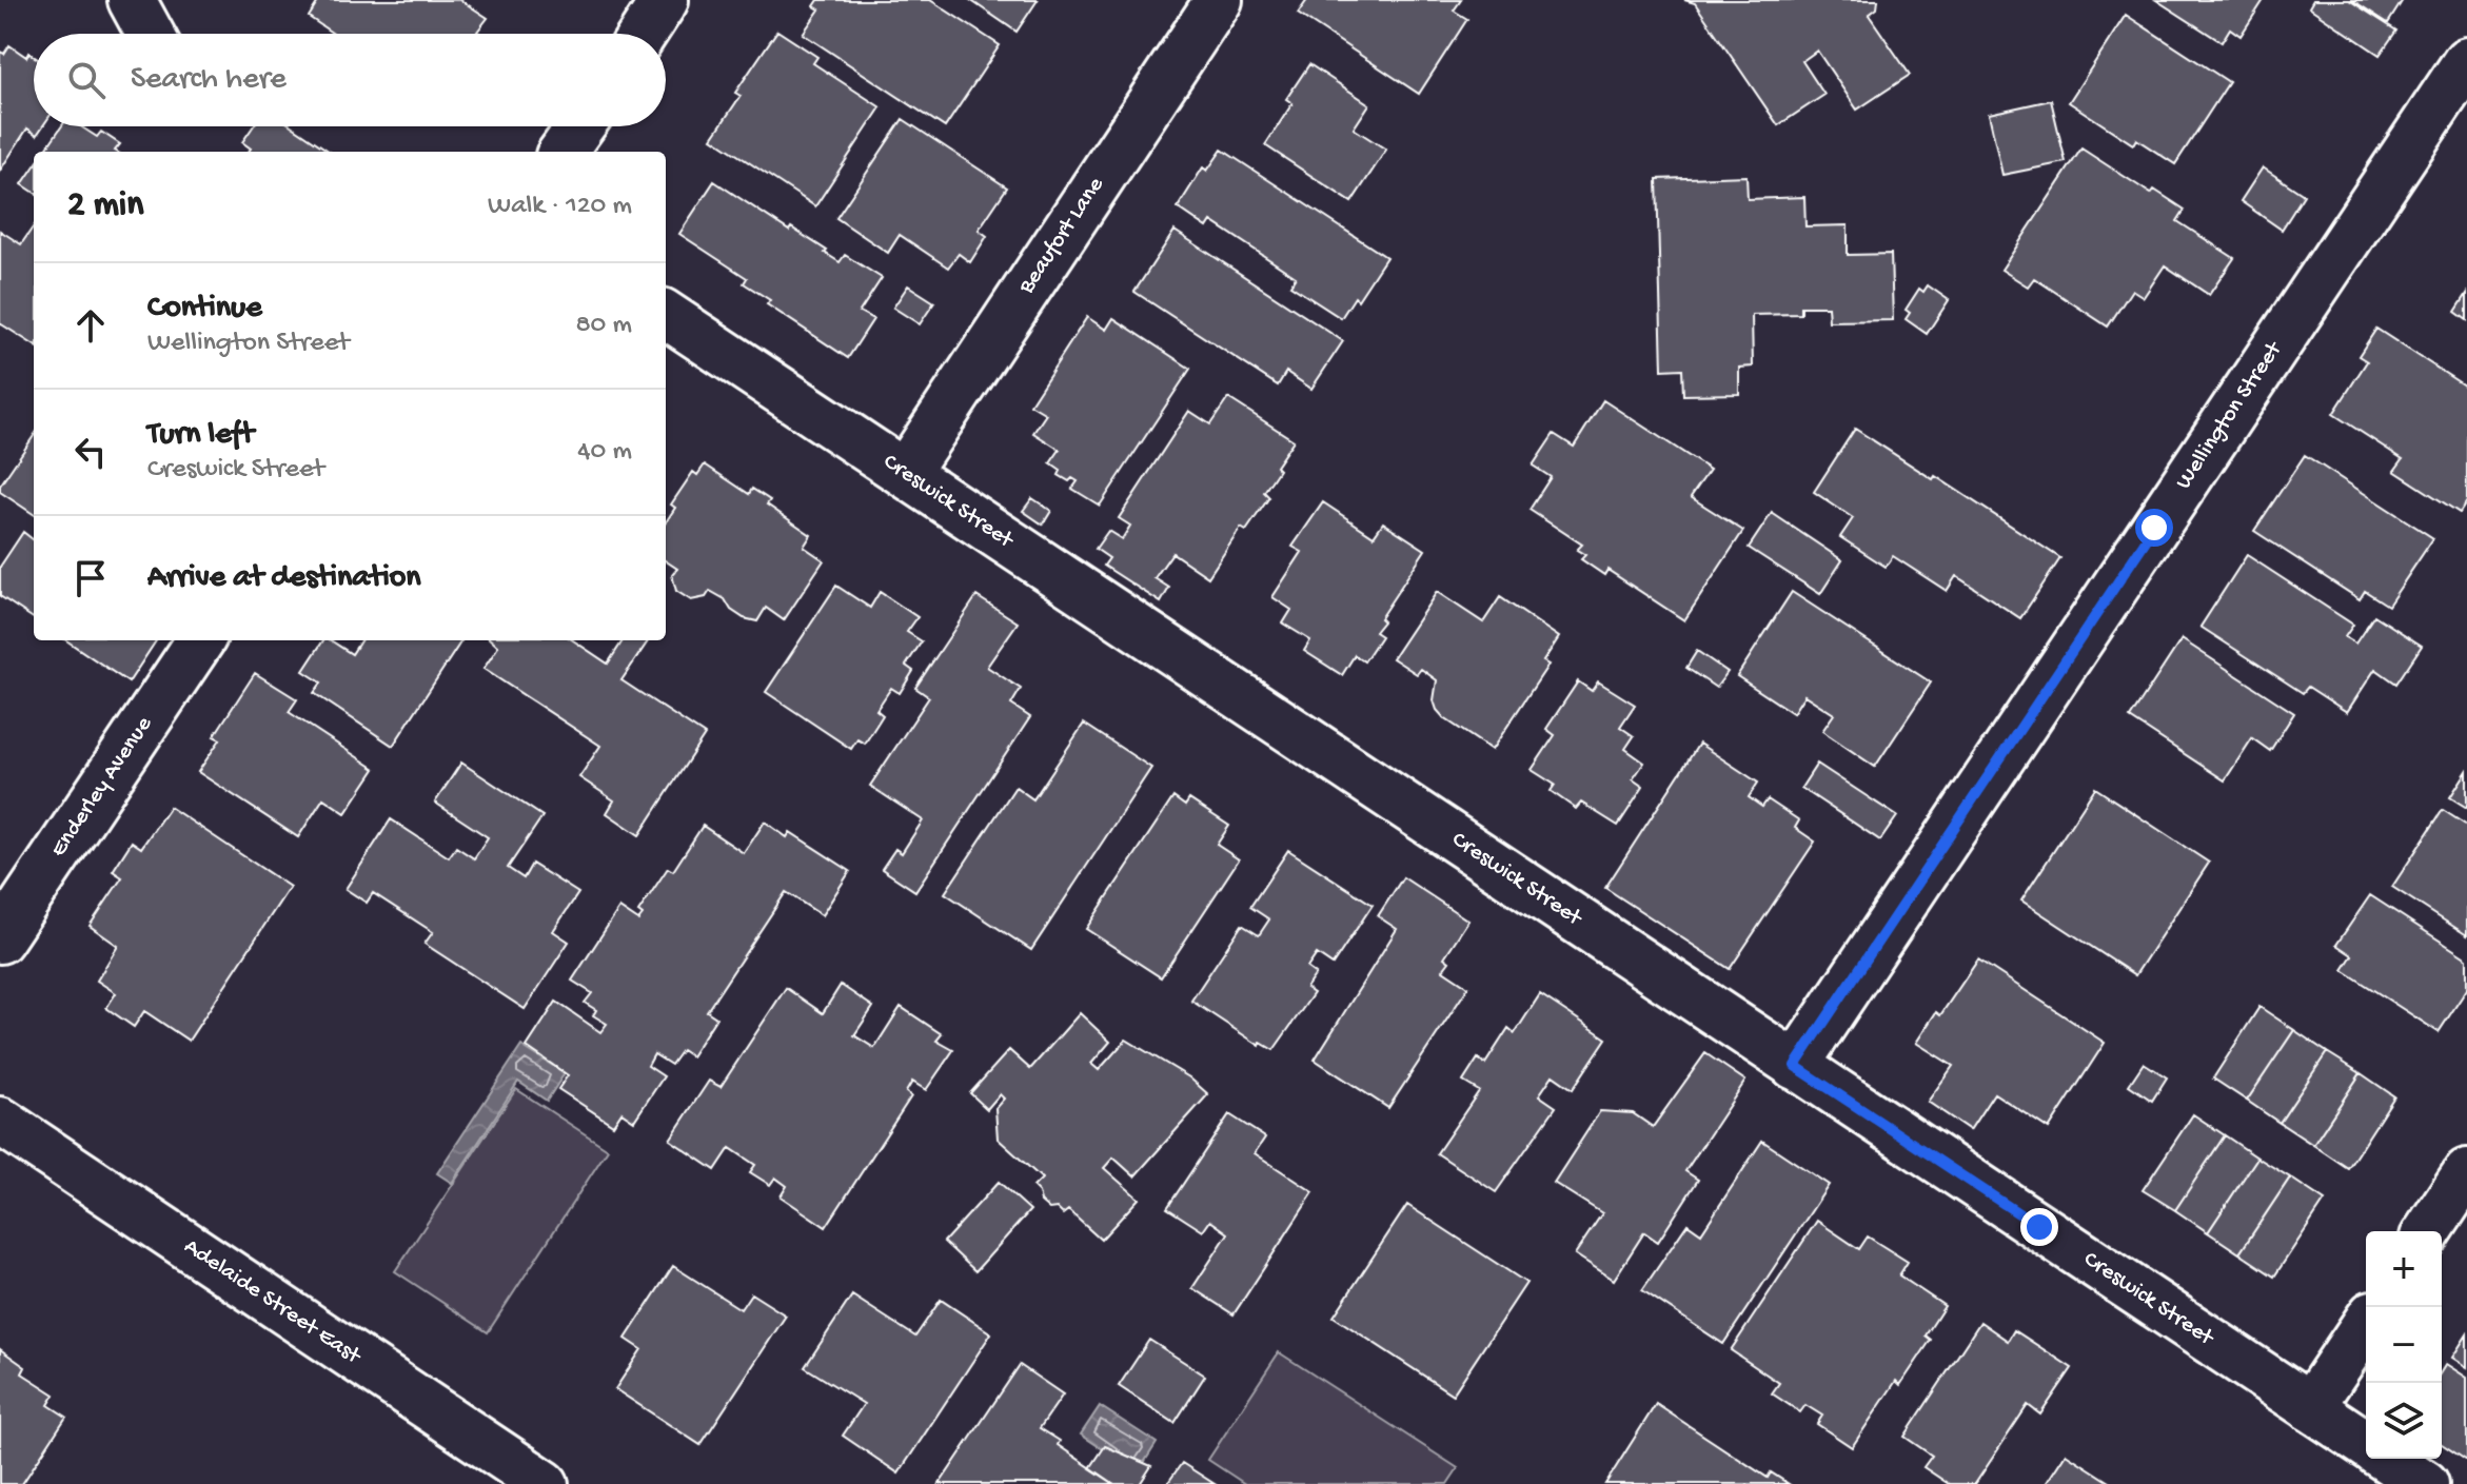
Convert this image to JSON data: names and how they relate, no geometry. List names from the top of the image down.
{
  "streets": {
    "street": [
      "Beaufort Lane",
      "Wellington Street",
      "Creswick Street",
      "Enderley Avenue",
      "Adelaide Street East"
    ]
  },
  "crossings": [
    ["Beaufort Lane", "Creswick Street"],
    ["Wellington Street", "Creswick Street"]
  ],
  "page": {
    "search": "Search here",
    "heading": ["2 min", "Walk · 120 m"],
    "list": [
      ["Continue", "Wellington Street", "80 m"],
      ["Turn left", "Creswick Street", "40 m"],
      "Arrive at destination"
    ],
    "map_buttons": ["+", "−"]
  }
}
